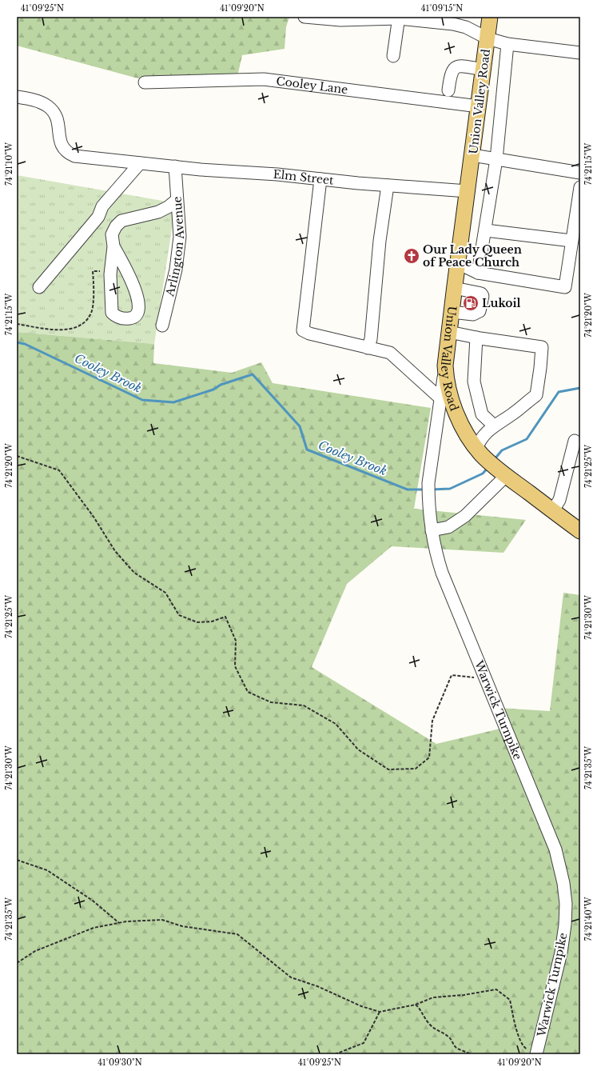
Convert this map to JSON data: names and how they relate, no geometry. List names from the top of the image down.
{
  "streets": {
    "main road": ["Union Valley Road"],
    "street": [
      "Cooley Lane",
      "Elm Street",
      "Arlington Avenue",
      "Warwick Turnpike"
    ]
  },
  "crossings": [
    ["Cooley Lane", "Union Valley Road"],
    ["Union Valley Road", "Elm Street"],
    ["Union Valley Road", "Warwick Turnpike"],
    ["Elm Street", "Arlington Avenue"]
  ],
  "water": ["Cooley Brook"],
  "places": {
    "church": ["Our Lady Queen of Peace Church"],
    "fuel station": ["Lukoil"]
  },
  "coordinates": [
    "41°09'25\"N",
    "41°09'20\"N",
    "41°09'15\"N",
    "74°21'10\"W",
    "74°21'15\"W",
    "74°21'20\"W",
    "74°21'25\"W",
    "74°21'30\"W",
    "74°21'35\"W",
    "74°21'40\"W",
    "41°09'30\"N"
  ]
}
